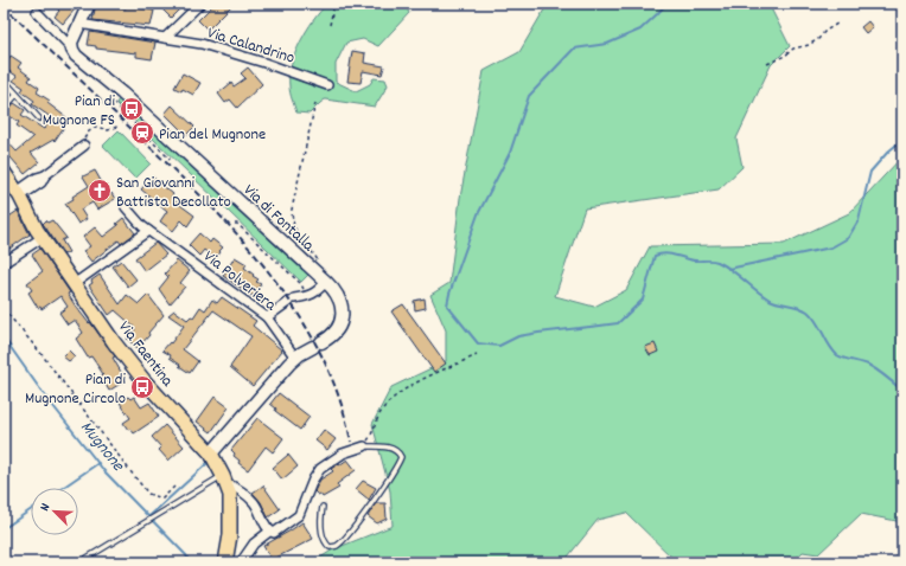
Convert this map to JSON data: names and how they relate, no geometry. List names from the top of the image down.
{
  "streets": {
    "main road": ["Via Faentina"],
    "street": ["Via Calandrino", "Via di Fontalla", "Via Polveriera"]
  },
  "crossings": [
    ["Via di Fontalla", "Via Polveriera"]
  ],
  "water": ["Mugnone"],
  "places": {
    "bus stop": ["Pian di Mugnone FS", "Pian di Mugnone Circolo"],
    "station": ["Pian del Mugnone"],
    "church": ["San Giovanni Battista Decollato"]
  },
  "north": "top left"
}
